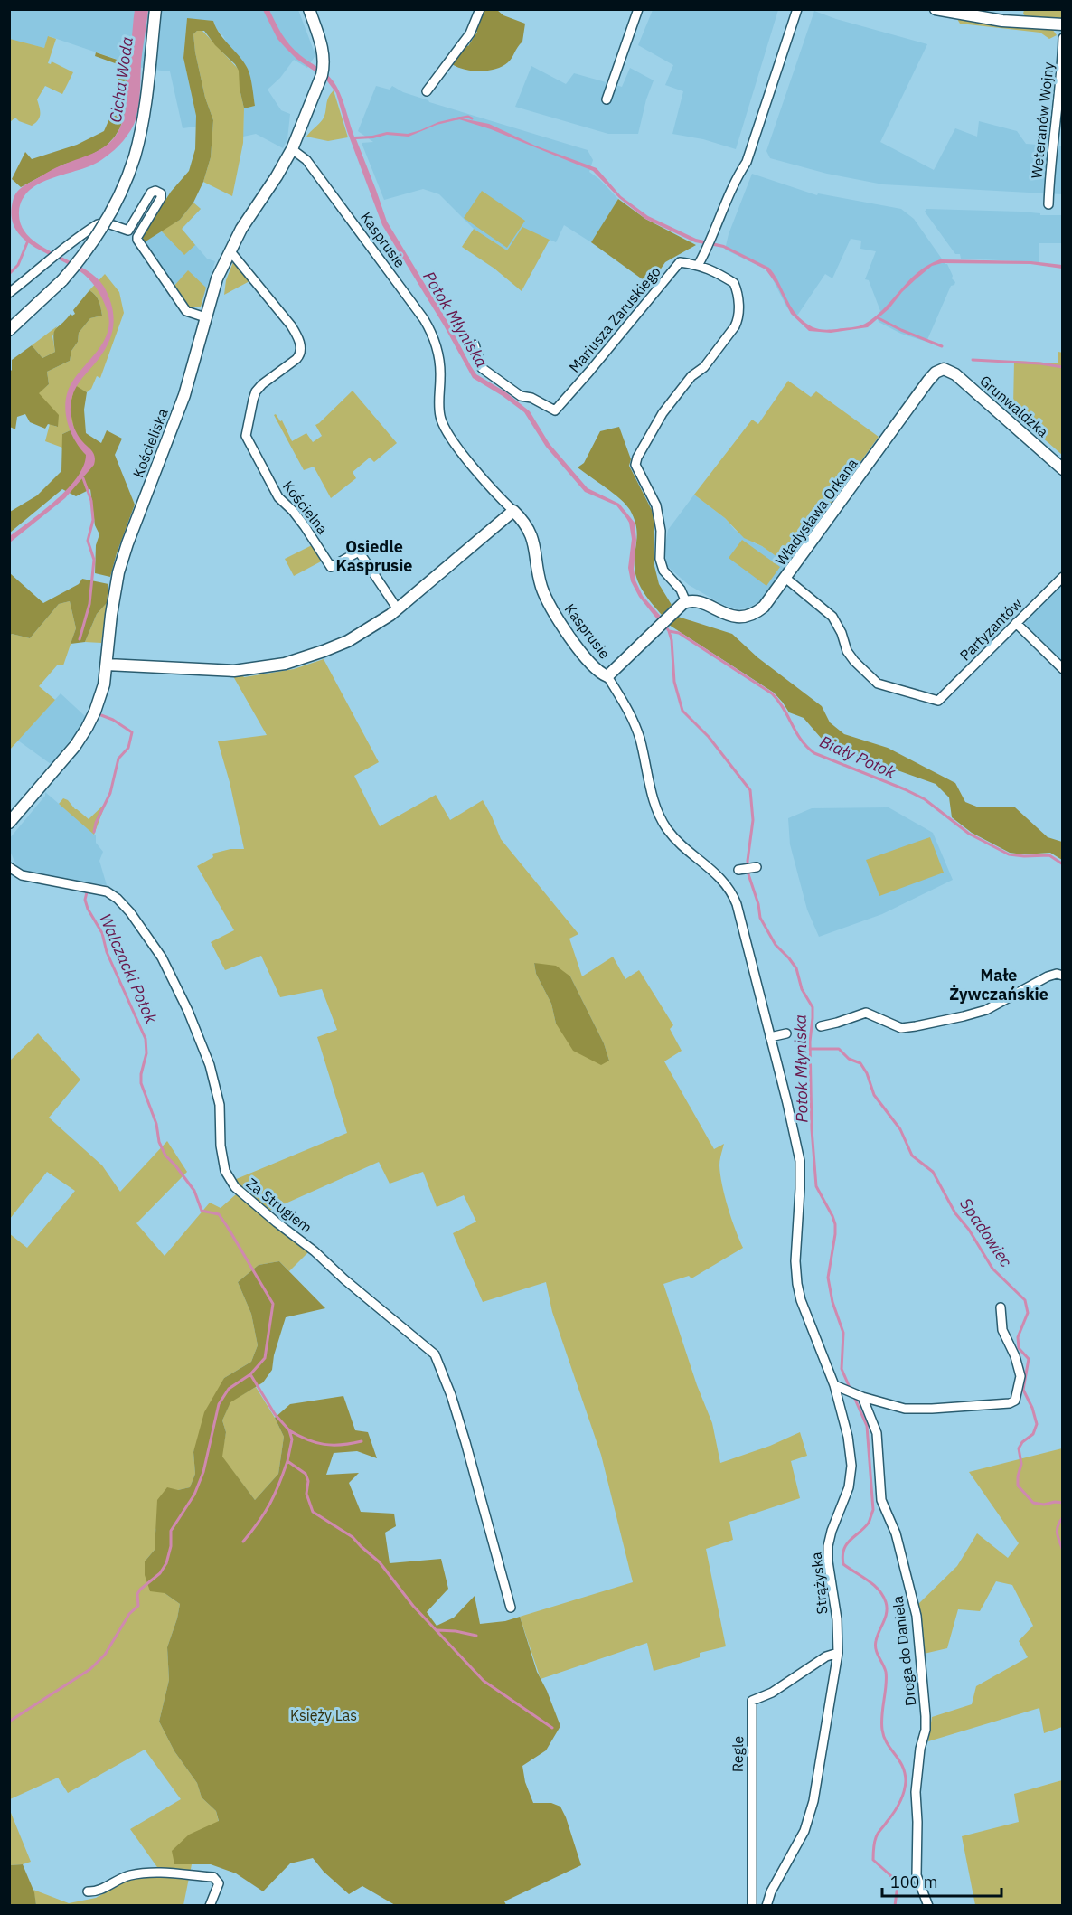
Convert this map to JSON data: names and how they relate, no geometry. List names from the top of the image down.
{
  "streets": {
    "street": [
      "Weteranów Wojny",
      "Kasprusie",
      "Mariusza Zaruskiego",
      "Grunwaldzka",
      "Kościeliska",
      "Kościelna",
      "Władysława Orkana",
      "Partyzantów",
      "Za Strugiem",
      "Strążyska",
      "Droga do Daniela",
      "Regle"
    ]
  },
  "crossings": [
    ["Kasprusie", "Kościeliska"],
    ["Kasprusie", "Strążyska"],
    ["Grunwaldzka", "Władysława Orkana"],
    ["Kościeliska", "Kościelna"],
    ["Władysława Orkana", "Partyzantów"],
    ["Strążyska", "Regle"]
  ],
  "districts": ["Osiedle Kasprusie", "Małe Żywczańskie"],
  "water": [
    "Cicha Woda",
    "Potok Młyniska",
    "Biały Potok",
    "Walczacki Potok",
    "Spadowiec"
  ],
  "parks": ["Księży Las"],
  "scale_bar": "100 m"
}
